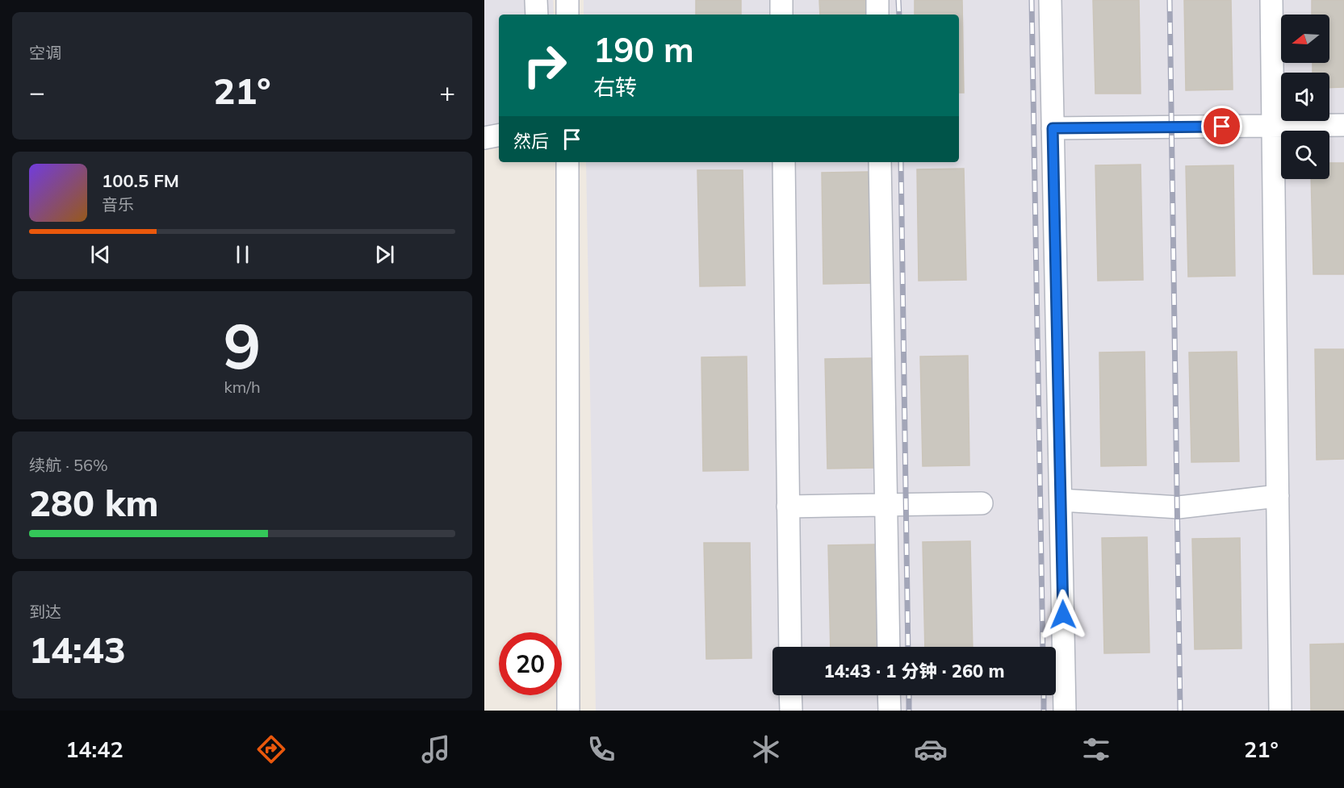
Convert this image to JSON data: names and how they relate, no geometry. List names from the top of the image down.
{
  "north": "left",
  "page": {
    "tile": [
      "空调",
      ["9", "km/h"],
      ["续航 · 56%", "280 km"],
      ["到达", "14:43"]
    ],
    "turn": ["190 m", "右转"],
    "heat": ["−", "21°", "+"],
    "then": "然后",
    "song": ["100.5 FM", "音乐"],
    "limit": "20",
    "trip": "14:43 · 1 分钟 · 260 m",
    "tabs": ["14:42", "21°"]
  }
}
